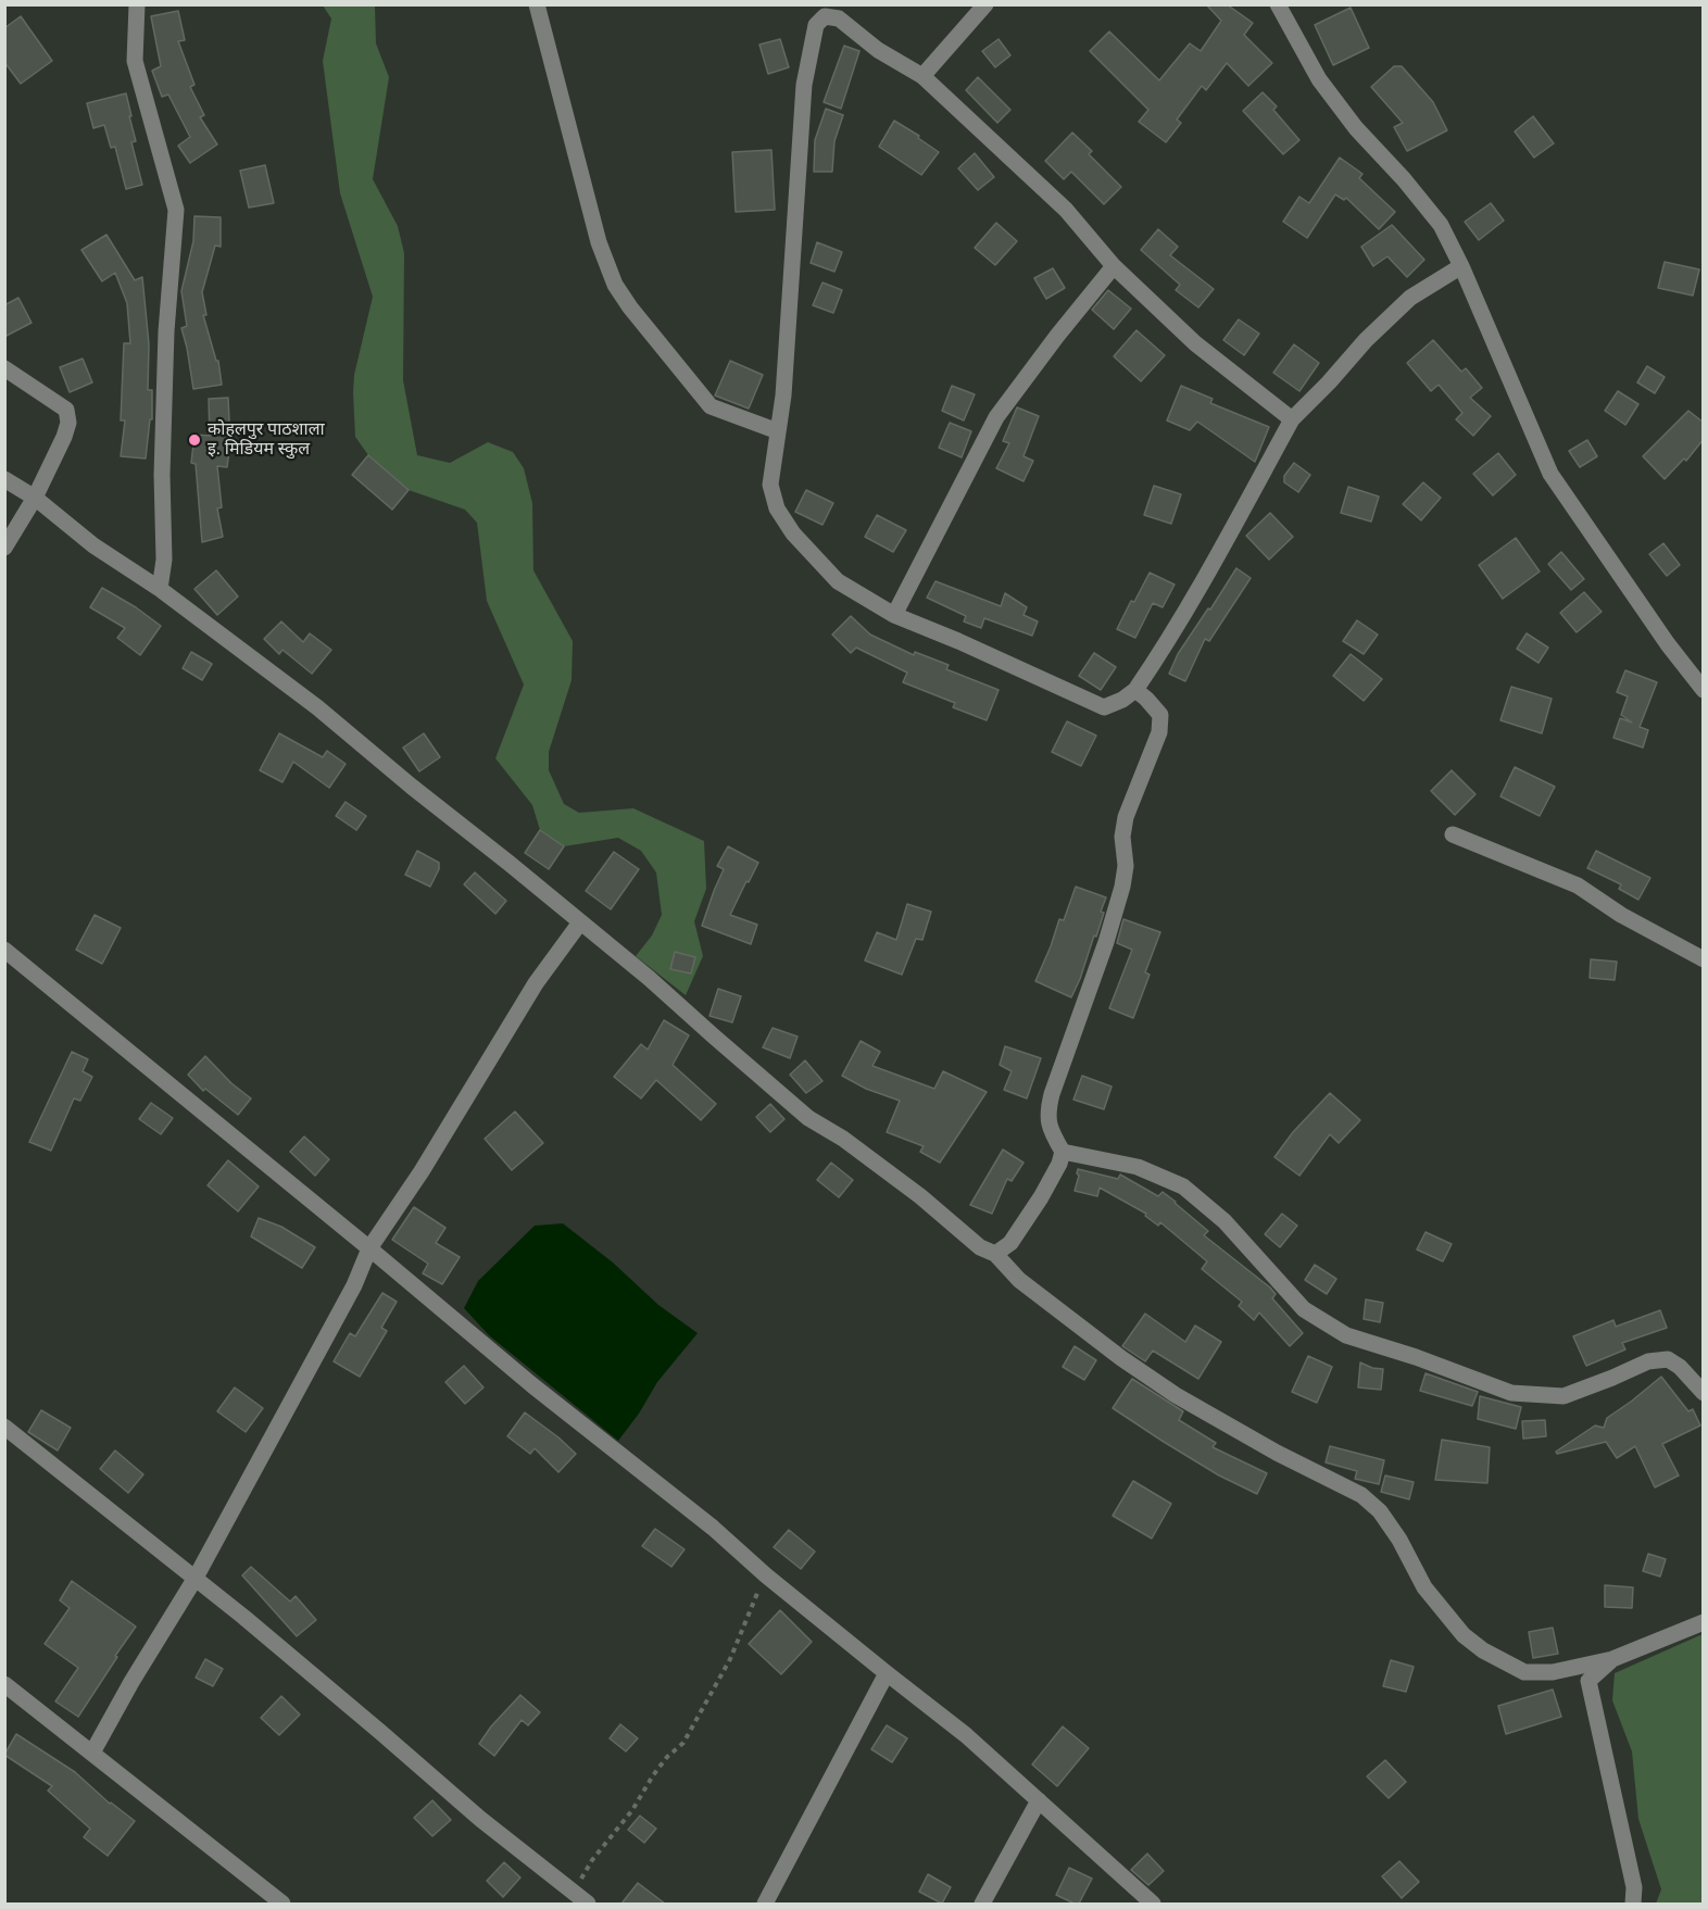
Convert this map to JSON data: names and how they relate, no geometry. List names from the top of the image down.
{
  "places": ["कोहलपुर पाठशाला इ. मिडियम स्कुल"]
}
